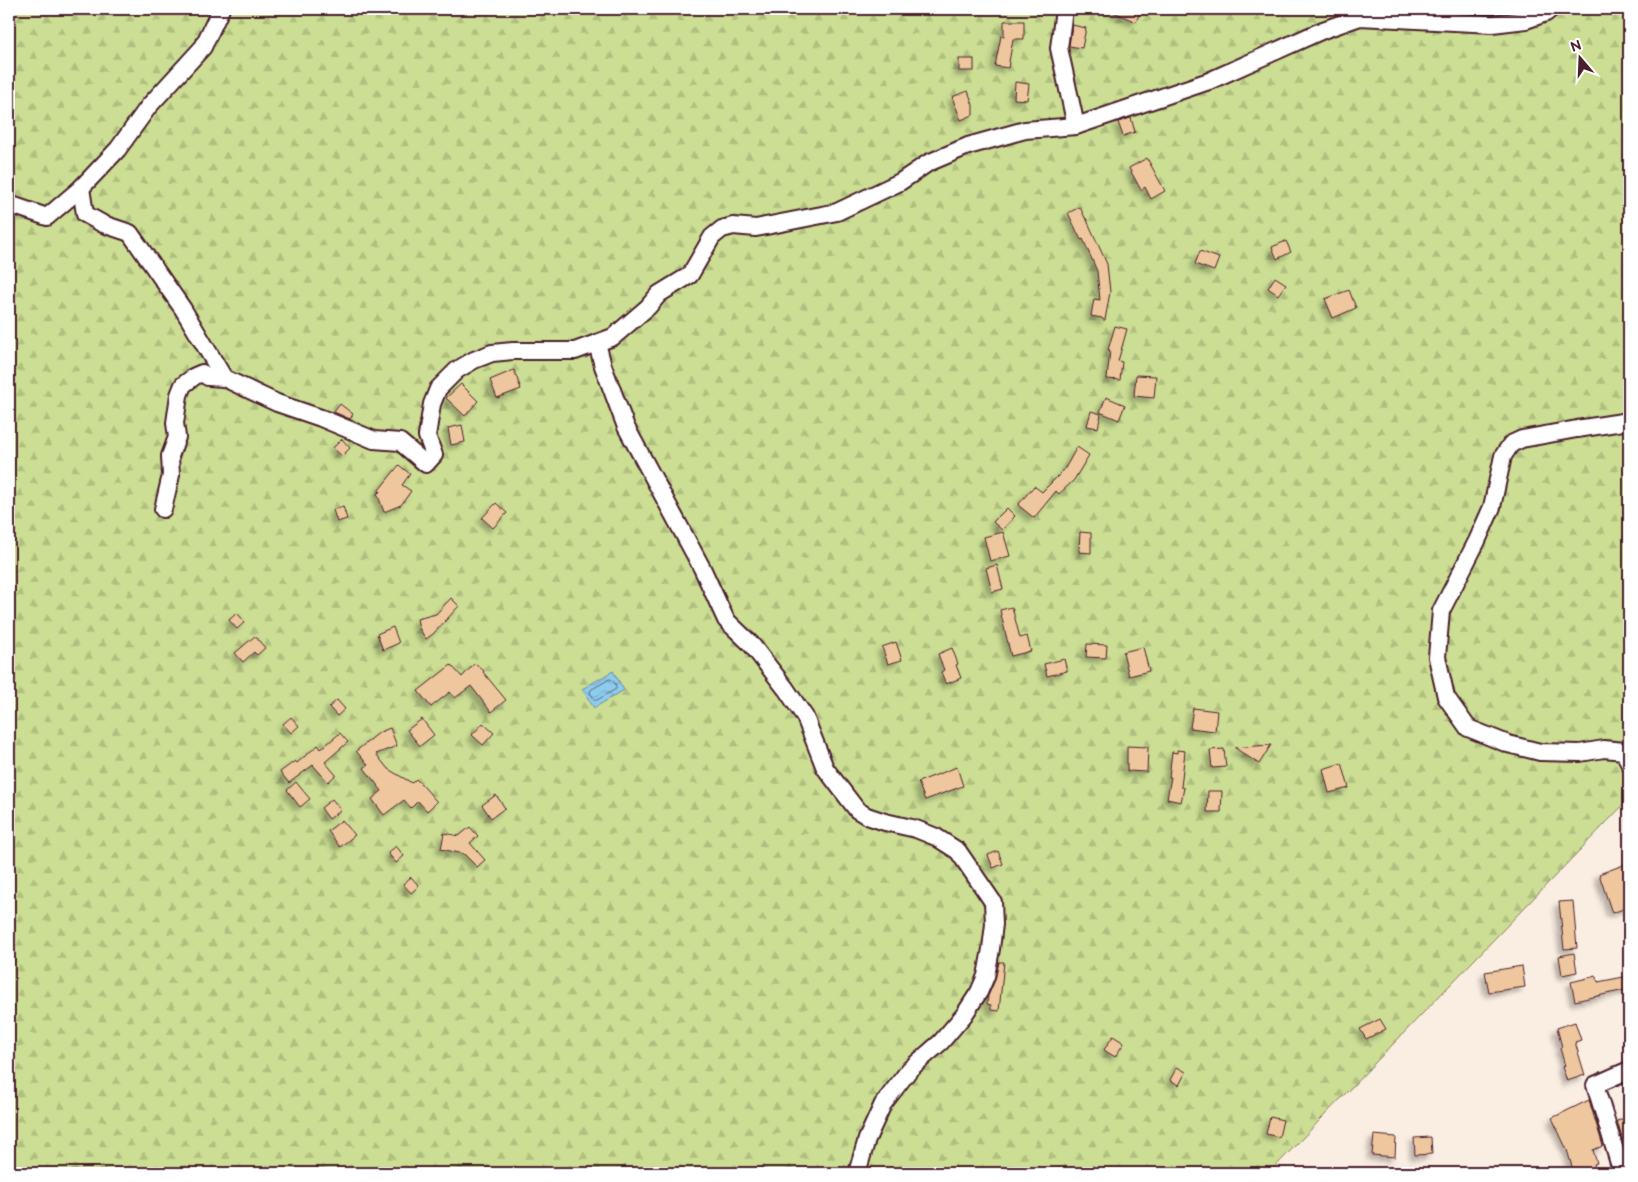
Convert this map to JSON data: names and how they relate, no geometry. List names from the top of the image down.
{
  "north": "top"
}
